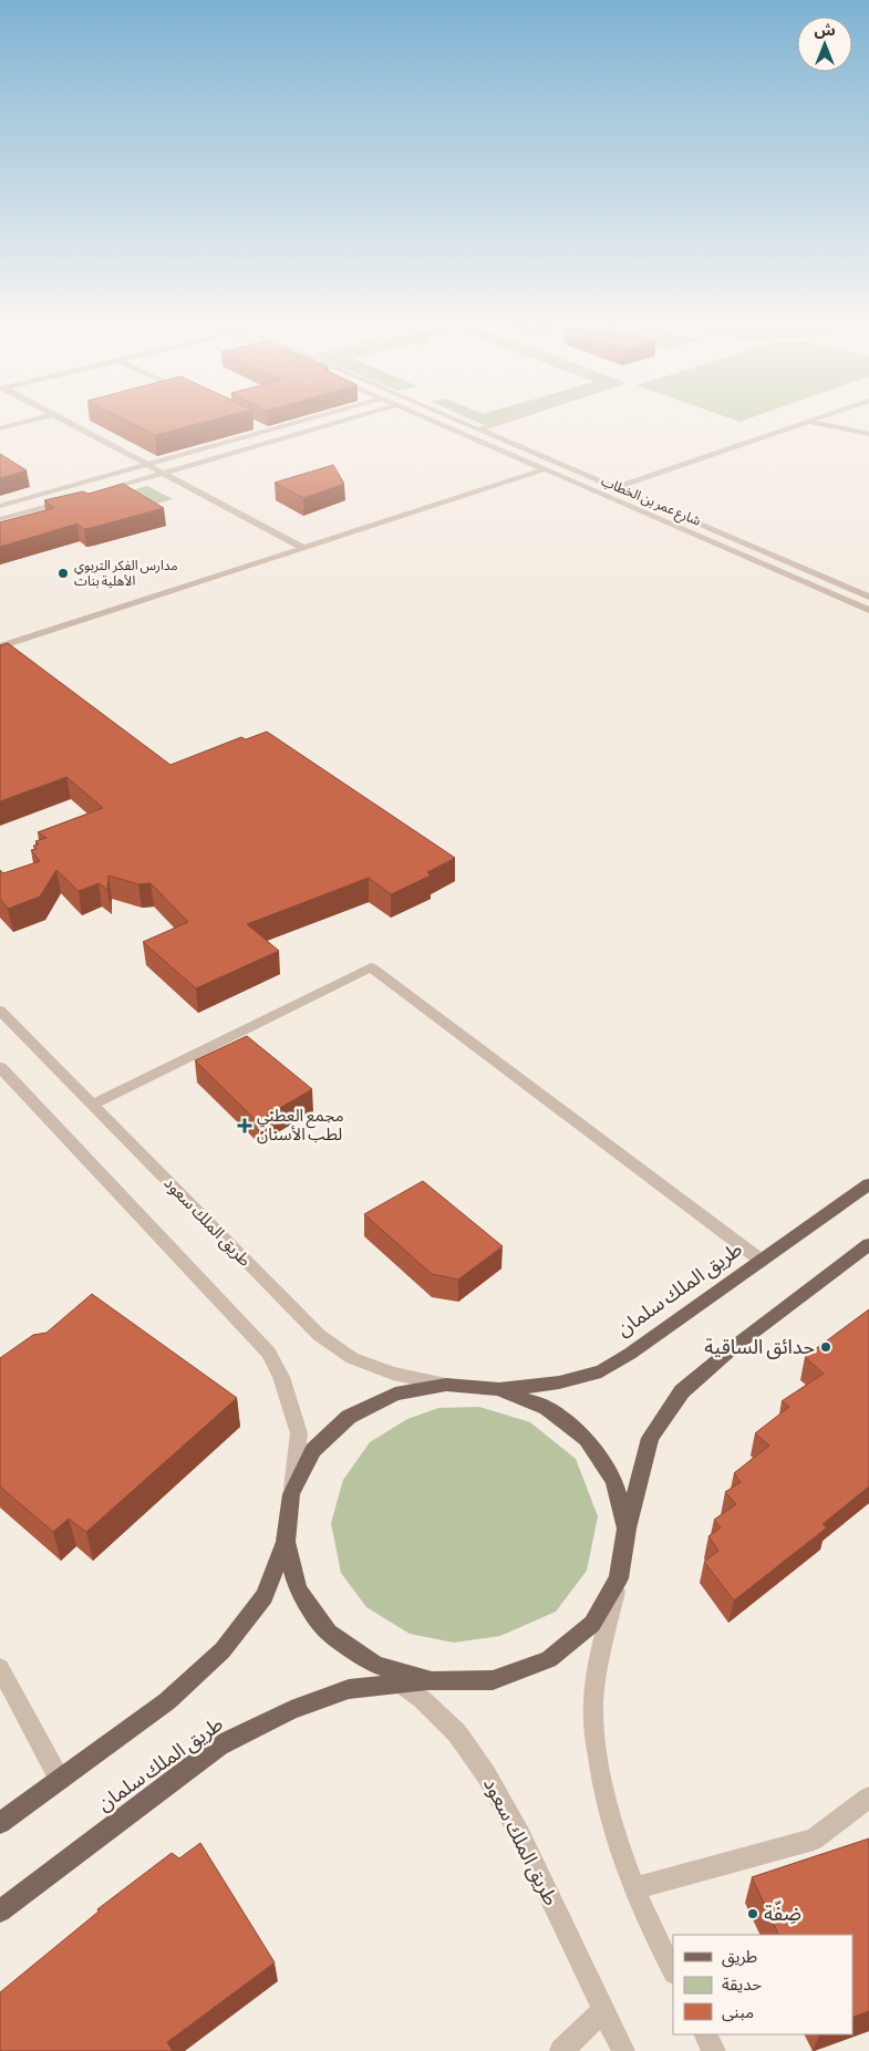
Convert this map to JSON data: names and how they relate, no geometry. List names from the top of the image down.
{
  "streets": {
    "main road": ["طريق الملك سلمان"],
    "street": ["شارع عمر بن الخطاب", "طريق الملك سعود"]
  },
  "crossings": [
    ["طريق الملك سعود", "طريق الملك سلمان"]
  ],
  "places": {
    "other": ["مدارس الفكر التربوي الأهلية بنات", "حدائق الساقية", "ضِفّة"],
    "health": ["مجمع العطني لطب الأسنان"]
  },
  "legend": ["طريق", "حديقة", "مبنى"],
  "north": "top"
}
